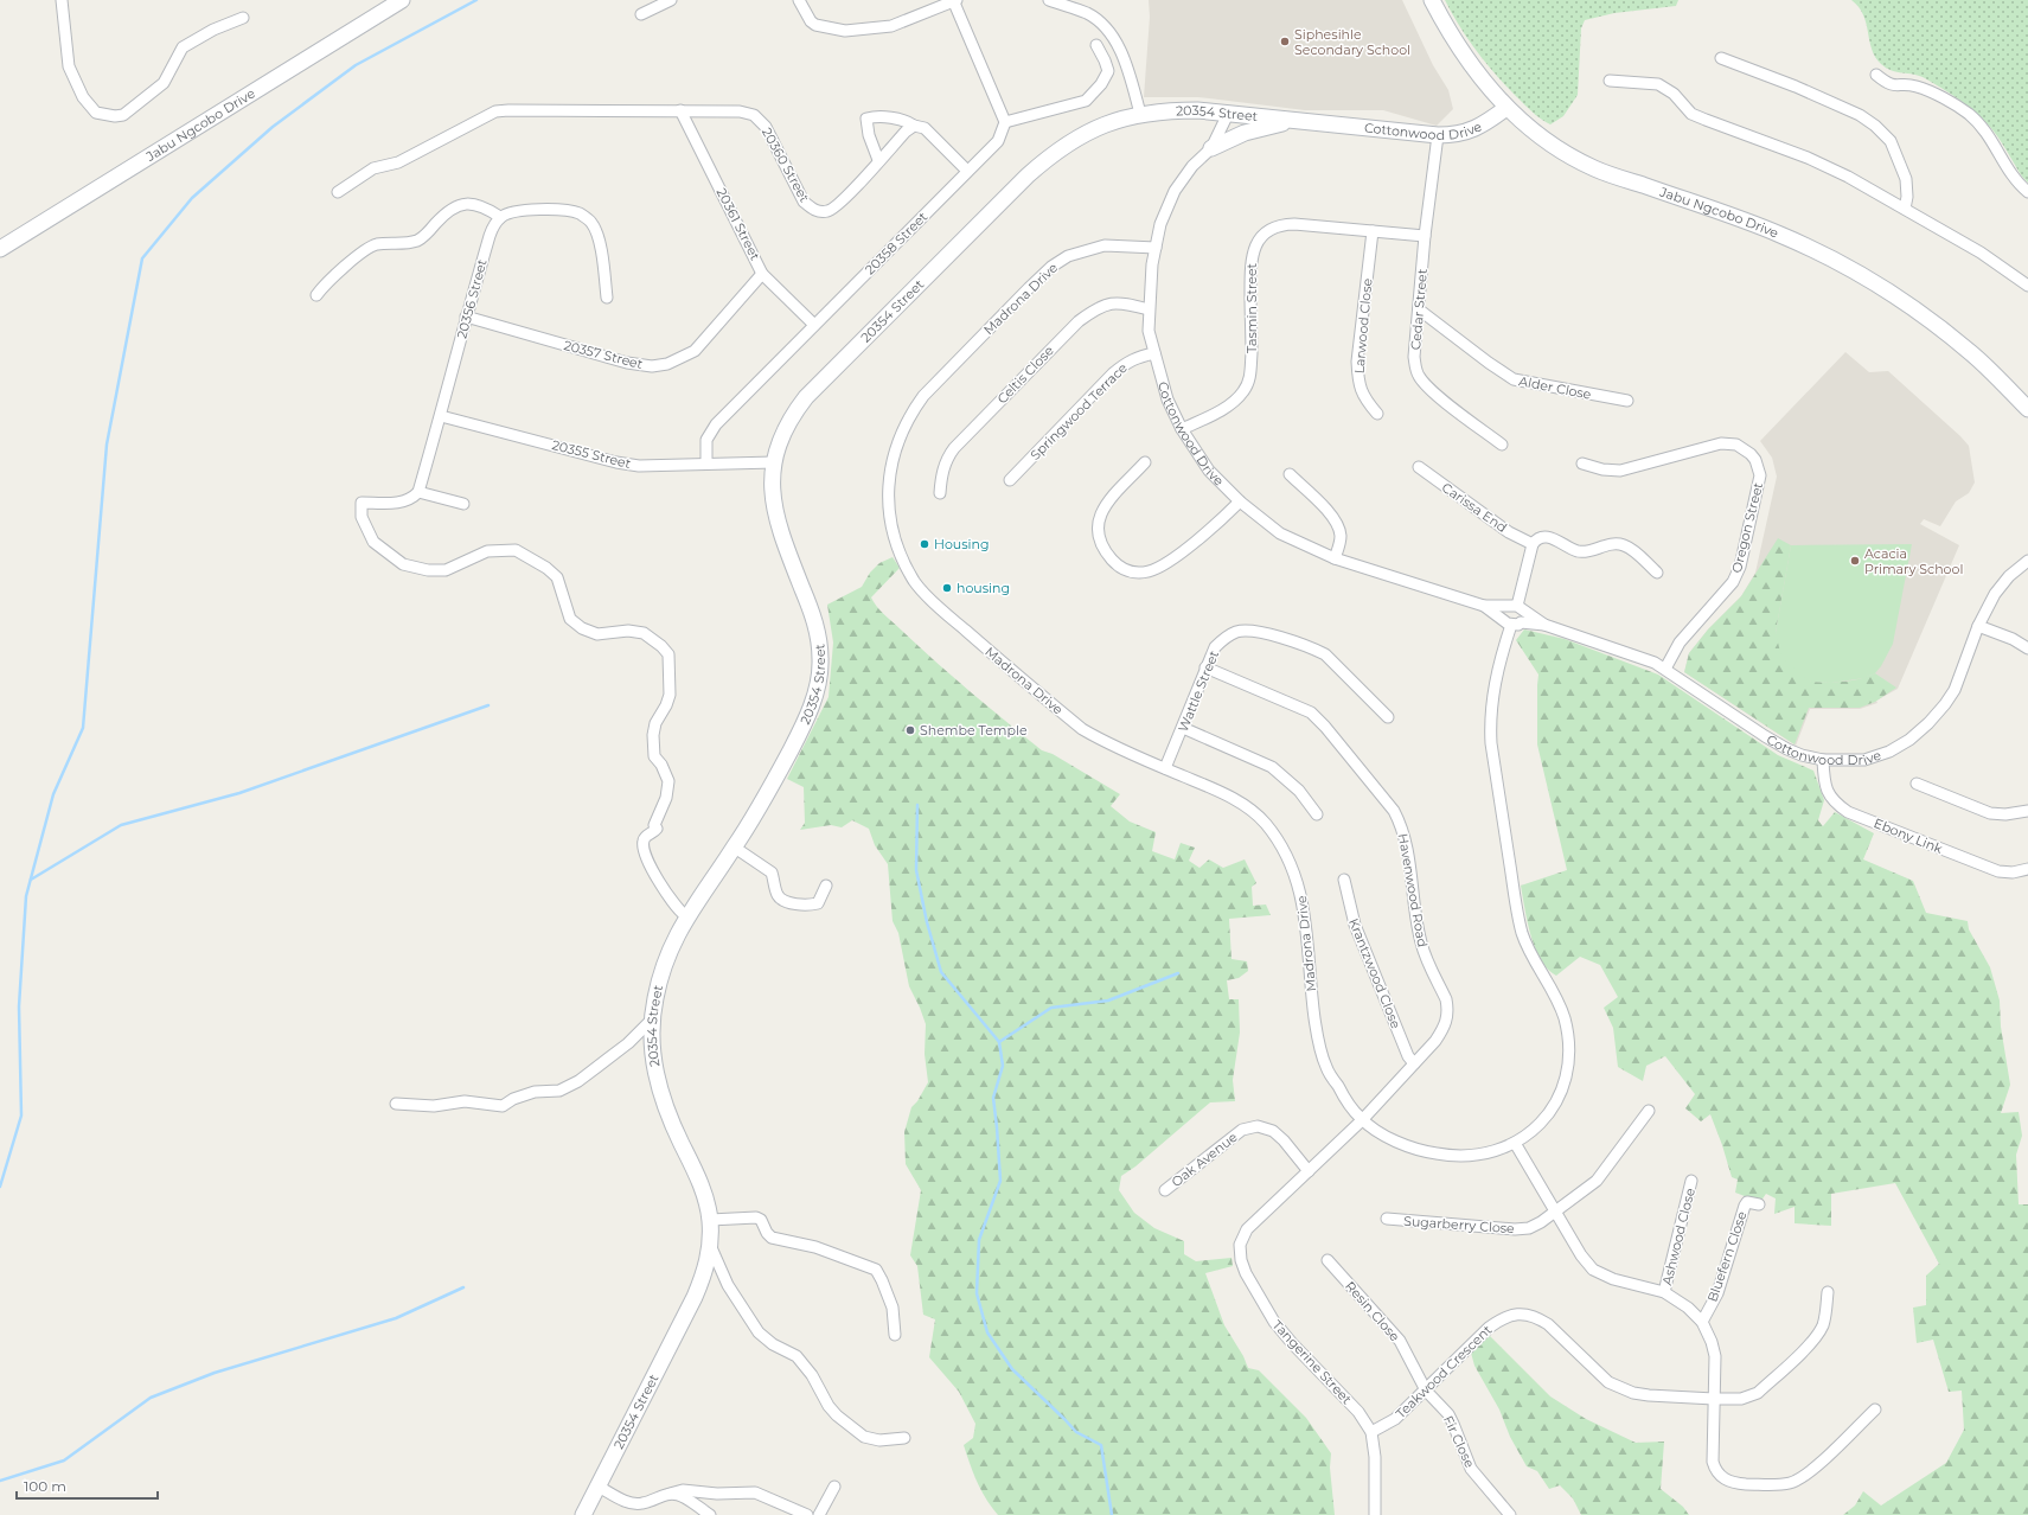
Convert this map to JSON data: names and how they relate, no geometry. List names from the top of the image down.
{
  "streets": {
    "street": [
      "20354 Street",
      "Jabu Ngcobo Drive",
      "Cottonwood Drive",
      "20360 Street",
      "20361 Street",
      "20358 Street",
      "20356 Street",
      "Madrona Drive",
      "Tasmin Street",
      "Cedar Street",
      "Larwood Close",
      "20357 Street",
      "Celtis Close",
      "Alder Close",
      "Springwood Terrace",
      "20355 Street",
      "Carissa End",
      "Oregon Street",
      "Wattle Street",
      "Ebony Link",
      "Havenwood Road",
      "Krantzwood Close",
      "Oak Avenue",
      "Sugarberry Close",
      "Ashwood Close",
      "Bluefern Close",
      "Resin Close",
      "Tangerine Street",
      "Teakwood Crescent",
      "Fir Close"
    ]
  },
  "crossings": [
    ["20354 Street", "Cottonwood Drive"],
    ["20354 Street", "20355 Street"],
    ["Jabu Ngcobo Drive", "Cottonwood Drive"],
    ["Cottonwood Drive", "Madrona Drive"],
    ["Cottonwood Drive", "Tasmin Street"],
    ["Cottonwood Drive", "Cedar Street"],
    ["Cottonwood Drive", "Celtis Close"],
    ["Cottonwood Drive", "Springwood Terrace"],
    ["Cottonwood Drive", "Oregon Street"],
    ["Cottonwood Drive", "Ebony Link"],
    ["20360 Street", "20361 Street"],
    ["20361 Street", "20358 Street"],
    ["20361 Street", "20357 Street"],
    ["20358 Street", "20355 Street"],
    ["20356 Street", "20357 Street"],
    ["20356 Street", "20355 Street"],
    ["Madrona Drive", "Wattle Street"],
    ["Madrona Drive", "Havenwood Road"],
    ["Madrona Drive", "Tangerine Street"],
    ["Tasmin Street", "Cedar Street"],
    ["Tasmin Street", "Larwood Close"],
    ["Cedar Street", "Alder Close"],
    ["Wattle Street", "Havenwood Road"],
    ["Havenwood Road", "Krantzwood Close"],
    ["Havenwood Road", "Tangerine Street"],
    ["Oak Avenue", "Tangerine Street"],
    ["Resin Close", "Teakwood Crescent"],
    ["Resin Close", "Fir Close"],
    ["Tangerine Street", "Teakwood Crescent"],
    ["Teakwood Crescent", "Fir Close"]
  ],
  "places": [
    "Siphesihle Secondary School",
    "Housing",
    "Acacia Primary School",
    "housing",
    "Shembe Temple"
  ],
  "scale_bar": "100 m"
}
